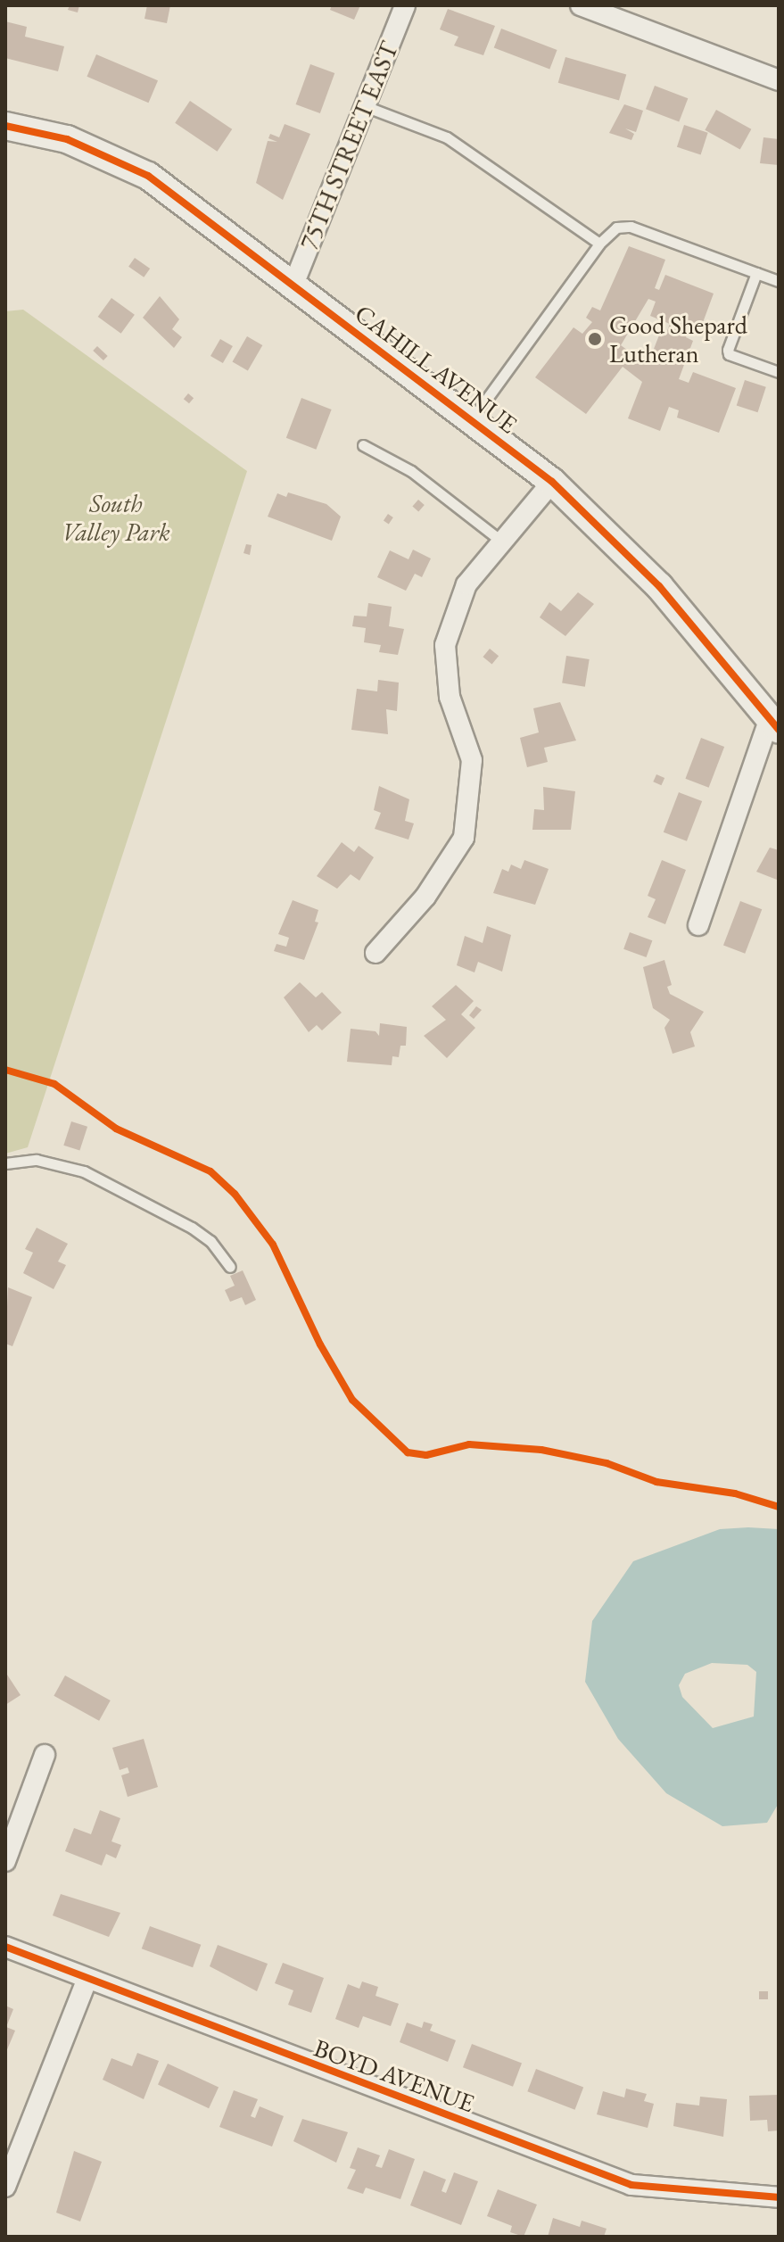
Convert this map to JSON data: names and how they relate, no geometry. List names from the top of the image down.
{
  "streets": {
    "street": ["75TH STREET EAST", "CAHILL AVENUE", "BOYD AVENUE"]
  },
  "crossings": [
    ["75TH STREET EAST", "CAHILL AVENUE"]
  ],
  "parks": ["South Valley Park"],
  "places": ["Good Shepard Lutheran"]
}
